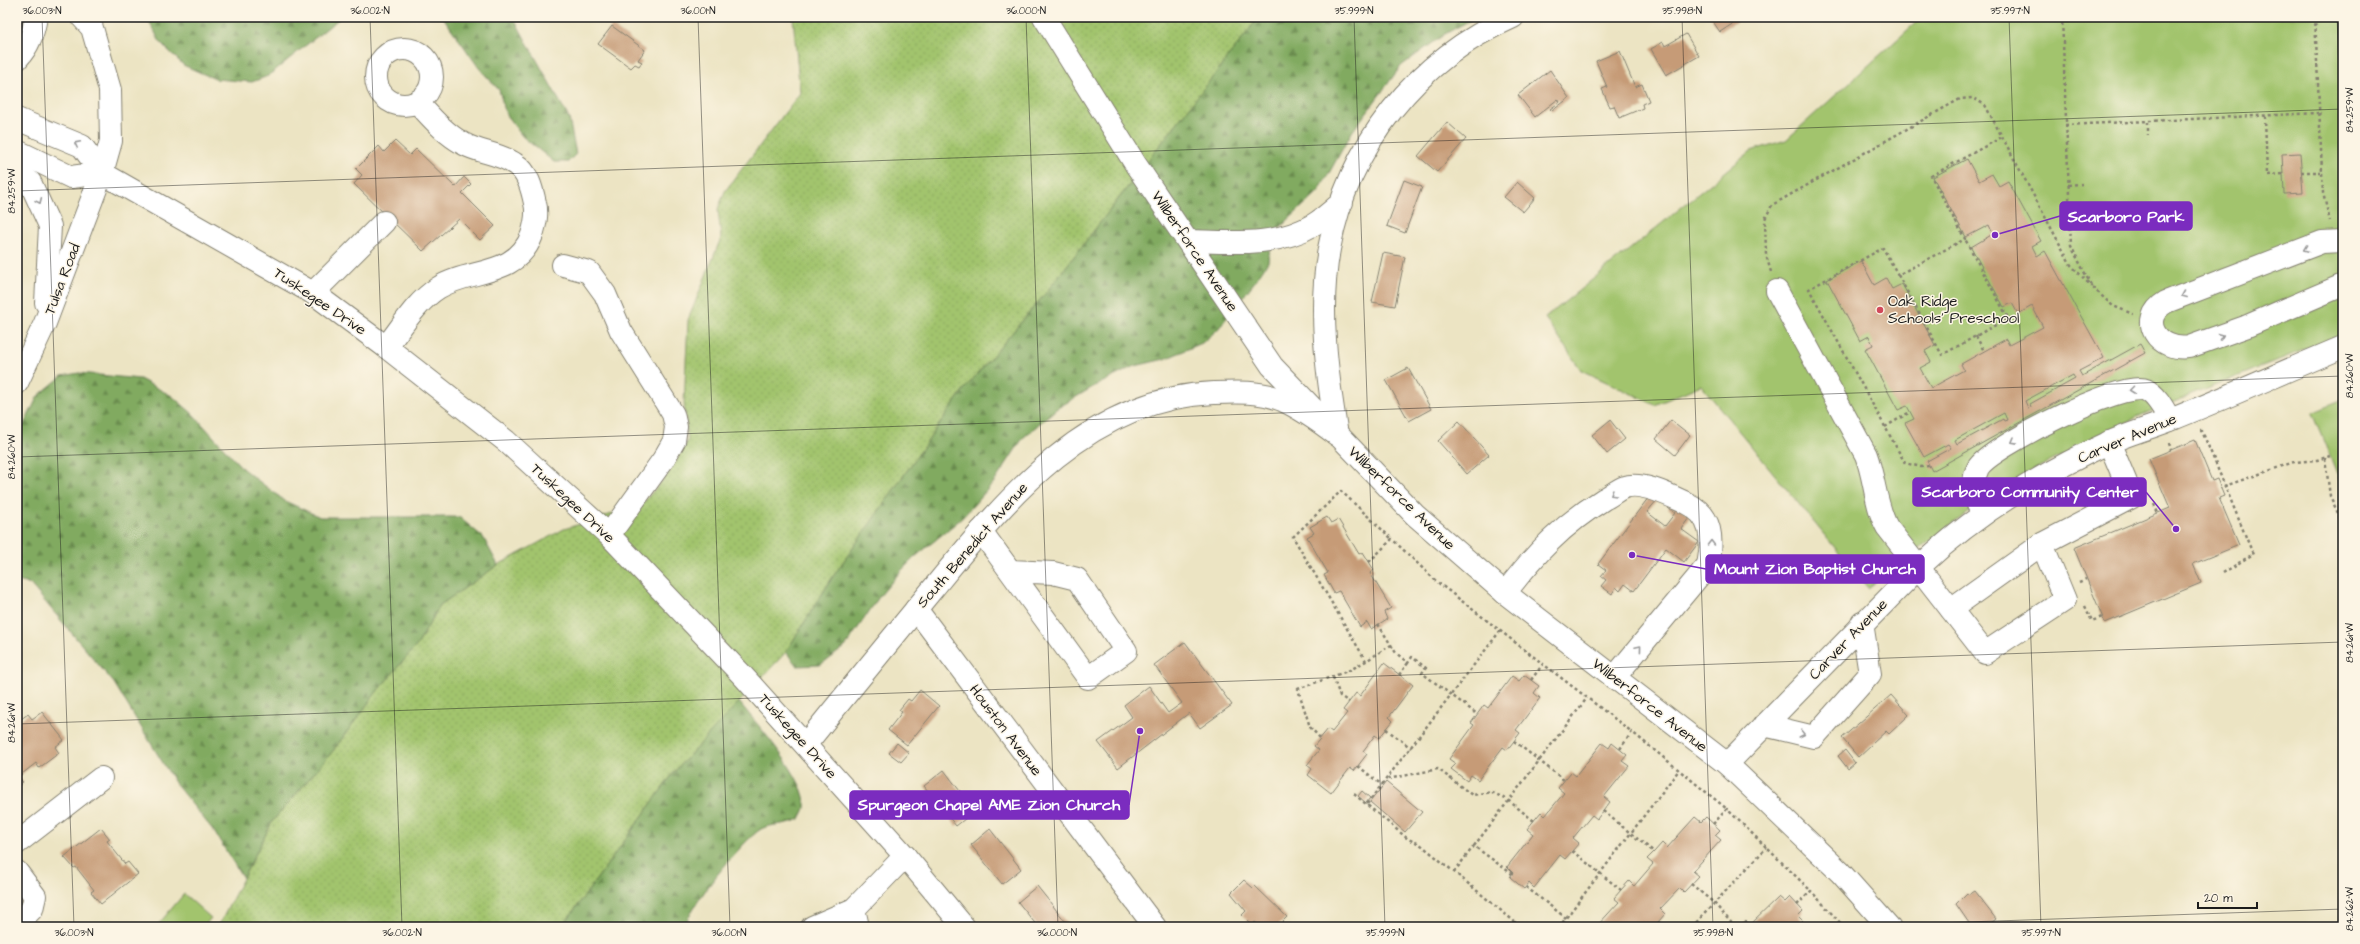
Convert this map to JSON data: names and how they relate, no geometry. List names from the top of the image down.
{
  "streets": {
    "street": [
      "Wilberforce Avenue",
      "Tulsa Road",
      "Tuskegee Drive",
      "Carver Avenue",
      "South Benedict Avenue",
      "Houston Avenue"
    ]
  },
  "crossings": [
    ["Wilberforce Avenue", "Carver Avenue"],
    ["Wilberforce Avenue", "South Benedict Avenue"],
    ["Tulsa Road", "Tuskegee Drive"],
    ["Tuskegee Drive", "South Benedict Avenue"],
    ["South Benedict Avenue", "Houston Avenue"]
  ],
  "places": [
    "Scarboro Park",
    "Oak Ridge Schools' Preschool",
    "Scarboro Community Center",
    "Mount Zion Baptist Church",
    "Spurgeon Chapel AME Zion Church"
  ],
  "scale_bar": "20 m",
  "coordinates": [
    "36.003°N",
    "36.002°N",
    "36.001°N",
    "36.000°N",
    "35.999°N",
    "35.998°N",
    "35.997°N",
    "84.259°W",
    "84.260°W",
    "84.261°W",
    "84.262°W"
  ]
}
